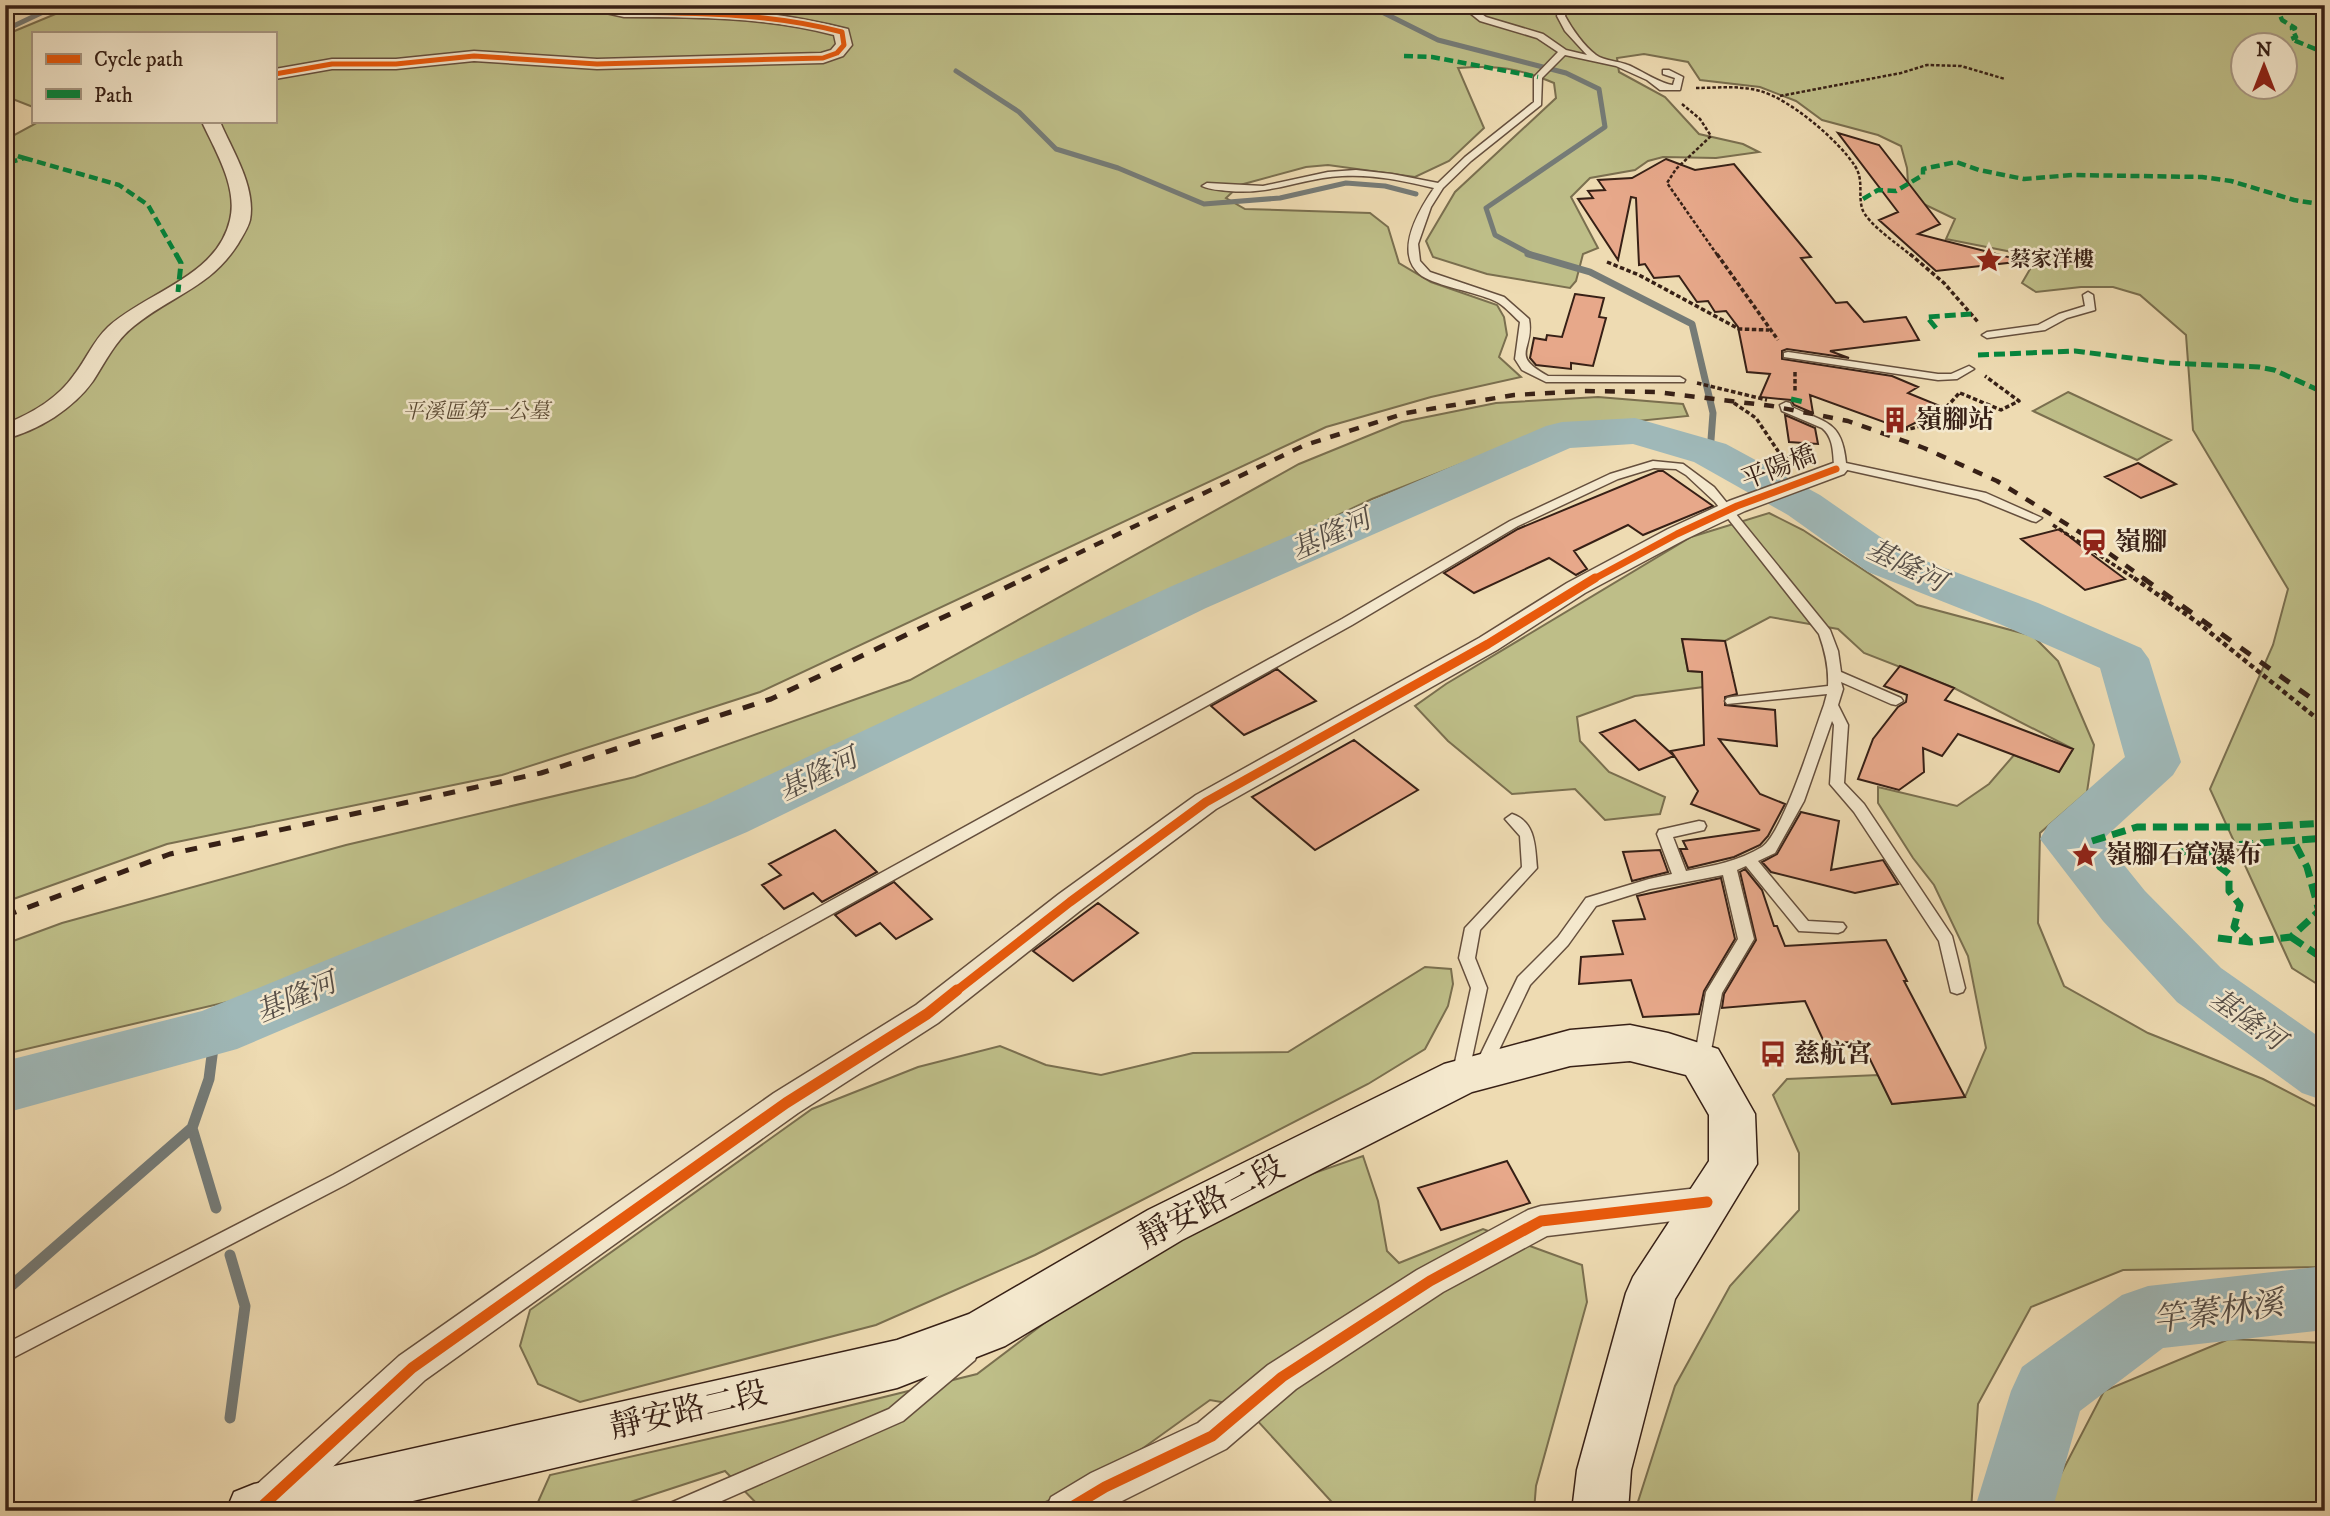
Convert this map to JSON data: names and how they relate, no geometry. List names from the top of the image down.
{
  "streets": {
    "main road": ["靜安路二段"],
    "street": ["平陽橋"]
  },
  "crossings": [
    ["平陽橋", "靜安路二段"]
  ],
  "water": ["基隆河", "竿蓁林溪"],
  "parks": ["平溪區第一公墓"],
  "places": {
    "place": ["蔡家洋樓", "嶺腳石窟瀑布"],
    "building": ["嶺腳站"],
    "station": ["嶺腳"],
    "bus stop": ["慈航宮"]
  },
  "legend": ["Cycle path", "Path"],
  "north": "top"
}
